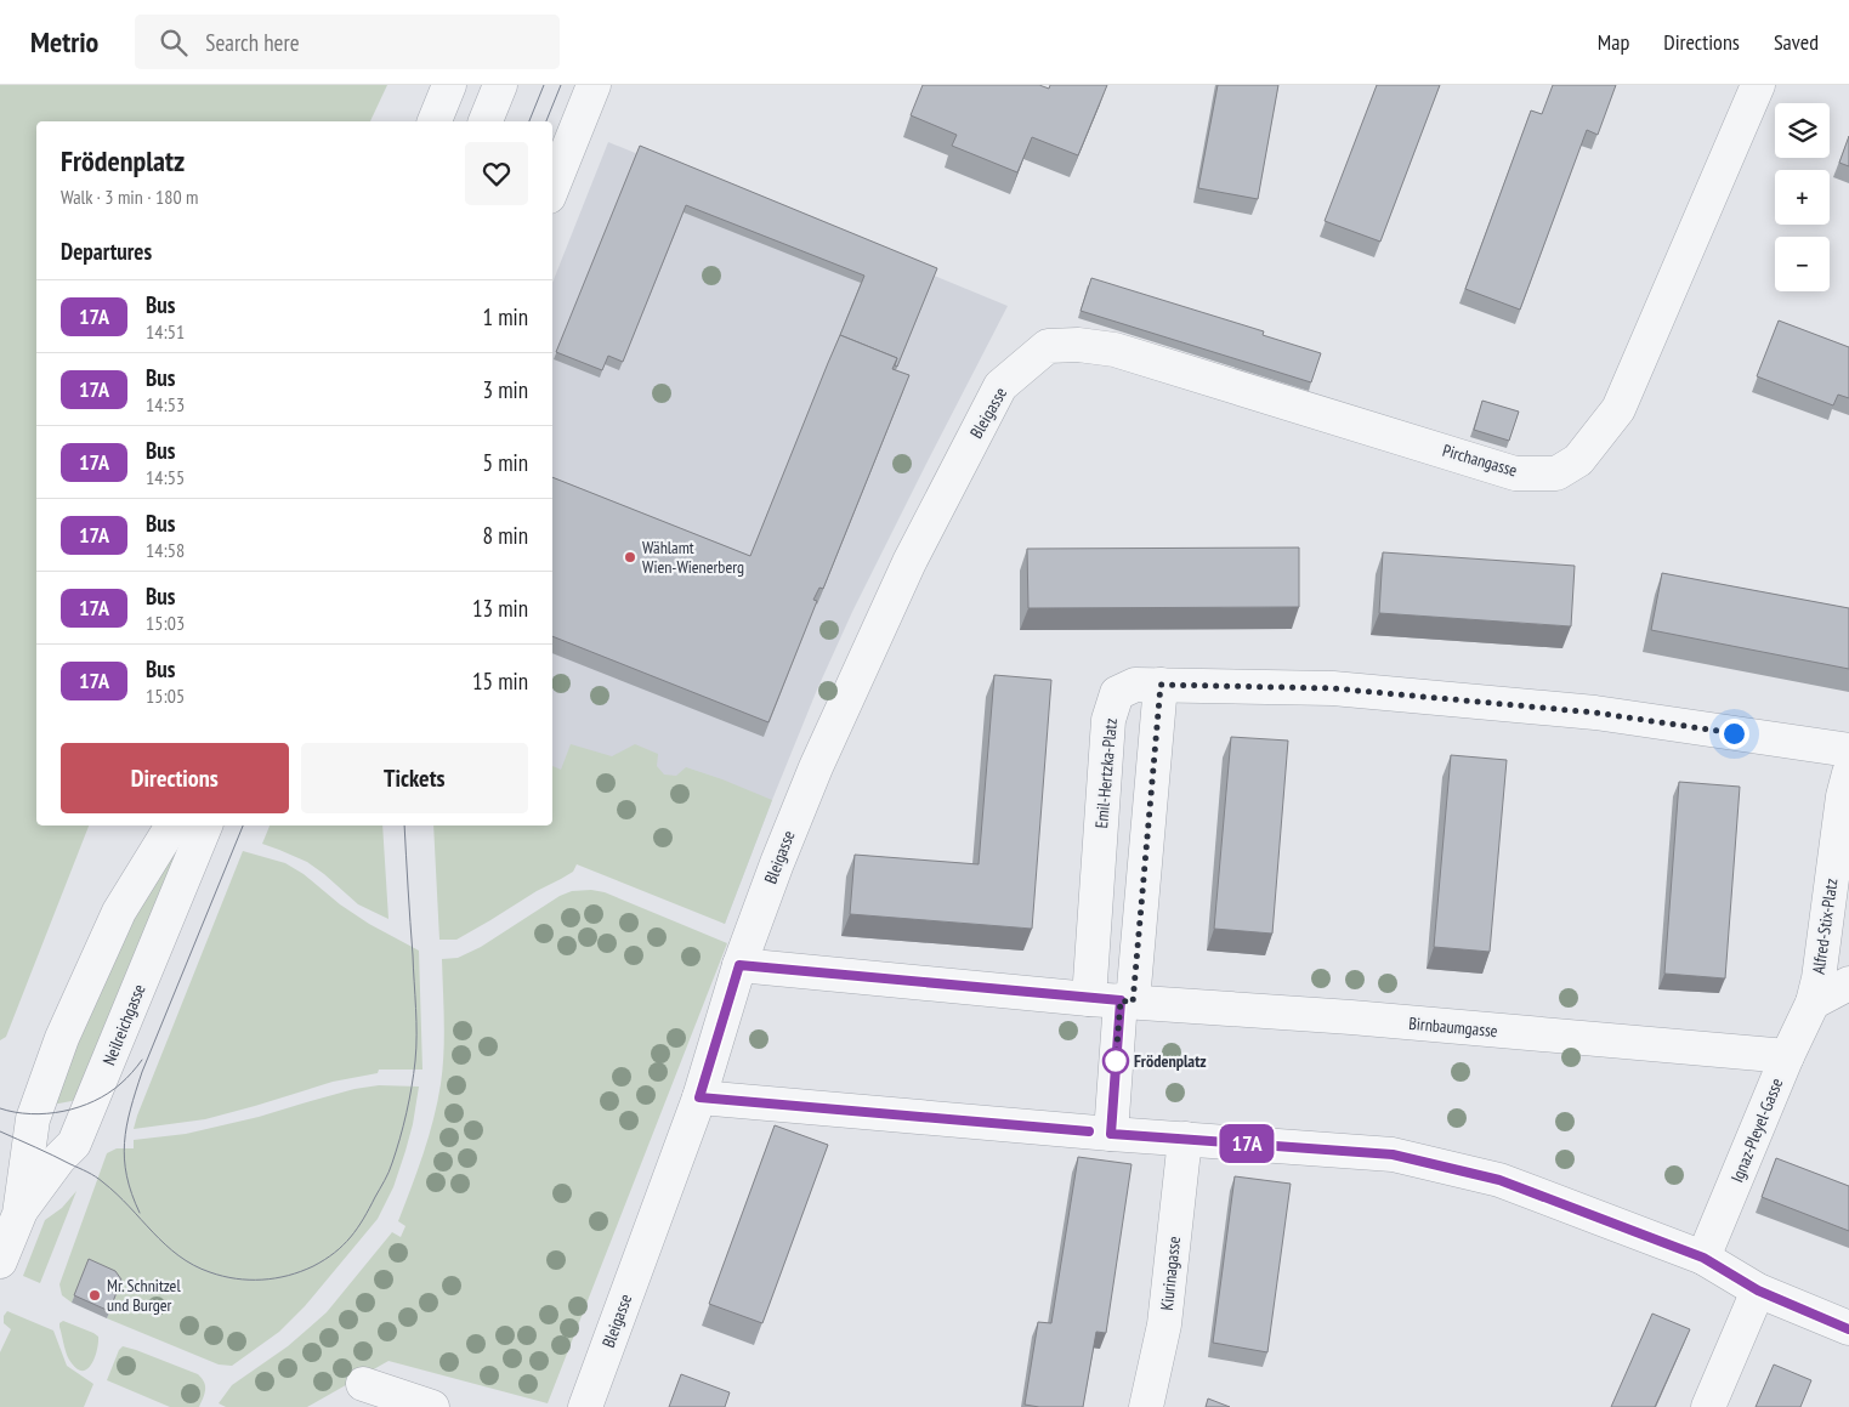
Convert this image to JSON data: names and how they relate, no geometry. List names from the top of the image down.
{
  "streets": {
    "street": [
      "Bleigasse",
      "Pirchangasse",
      "Emil-Hertzka-Platz",
      "Alfred-Stix-Platz",
      "Neilreichgasse",
      "Birnbaumgasse",
      "Ignaz-Pleyel-Gasse",
      "Kiurinagasse"
    ]
  },
  "crossings": [
    ["Bleigasse", "Pirchangasse"],
    ["Bleigasse", "Birnbaumgasse"],
    ["Emil-Hertzka-Platz", "Birnbaumgasse"],
    ["Alfred-Stix-Platz", "Ignaz-Pleyel-Gasse"],
    ["Birnbaumgasse", "Ignaz-Pleyel-Gasse"]
  ],
  "places": ["Wählamt Wien-Wienerberg", "Frödenplatz", "Mr. Schnitzel und Burger"],
  "lines": ["bus line 17A"],
  "page": {
    "header": "Metrio",
    "search": "Search here",
    "nav": ["Map", "Directions", "Saved"],
    "on_map": "17A",
    "map_buttons": ["+", "−"],
    "heading": [
      ["Frödenplatz", "Walk · 3 min · 180 m"],
      "Departures"
    ],
    "list": [
      {
        "mark": "17A",
        "name": "Bus",
        "note": "14:51",
        "value": "1 min"
      },
      {
        "mark": "17A",
        "name": "Bus",
        "note": "14:53",
        "value": "3 min"
      },
      {
        "mark": "17A",
        "name": "Bus",
        "note": "14:55",
        "value": "5 min"
      },
      {
        "mark": "17A",
        "name": "Bus",
        "note": "14:58",
        "value": "8 min"
      },
      {
        "mark": "17A",
        "name": "Bus",
        "note": "15:03",
        "value": "13 min"
      },
      {
        "mark": "17A",
        "name": "Bus",
        "note": "15:05",
        "value": "15 min"
      }
    ],
    "buttons": ["Directions", "Tickets"]
  }
}
